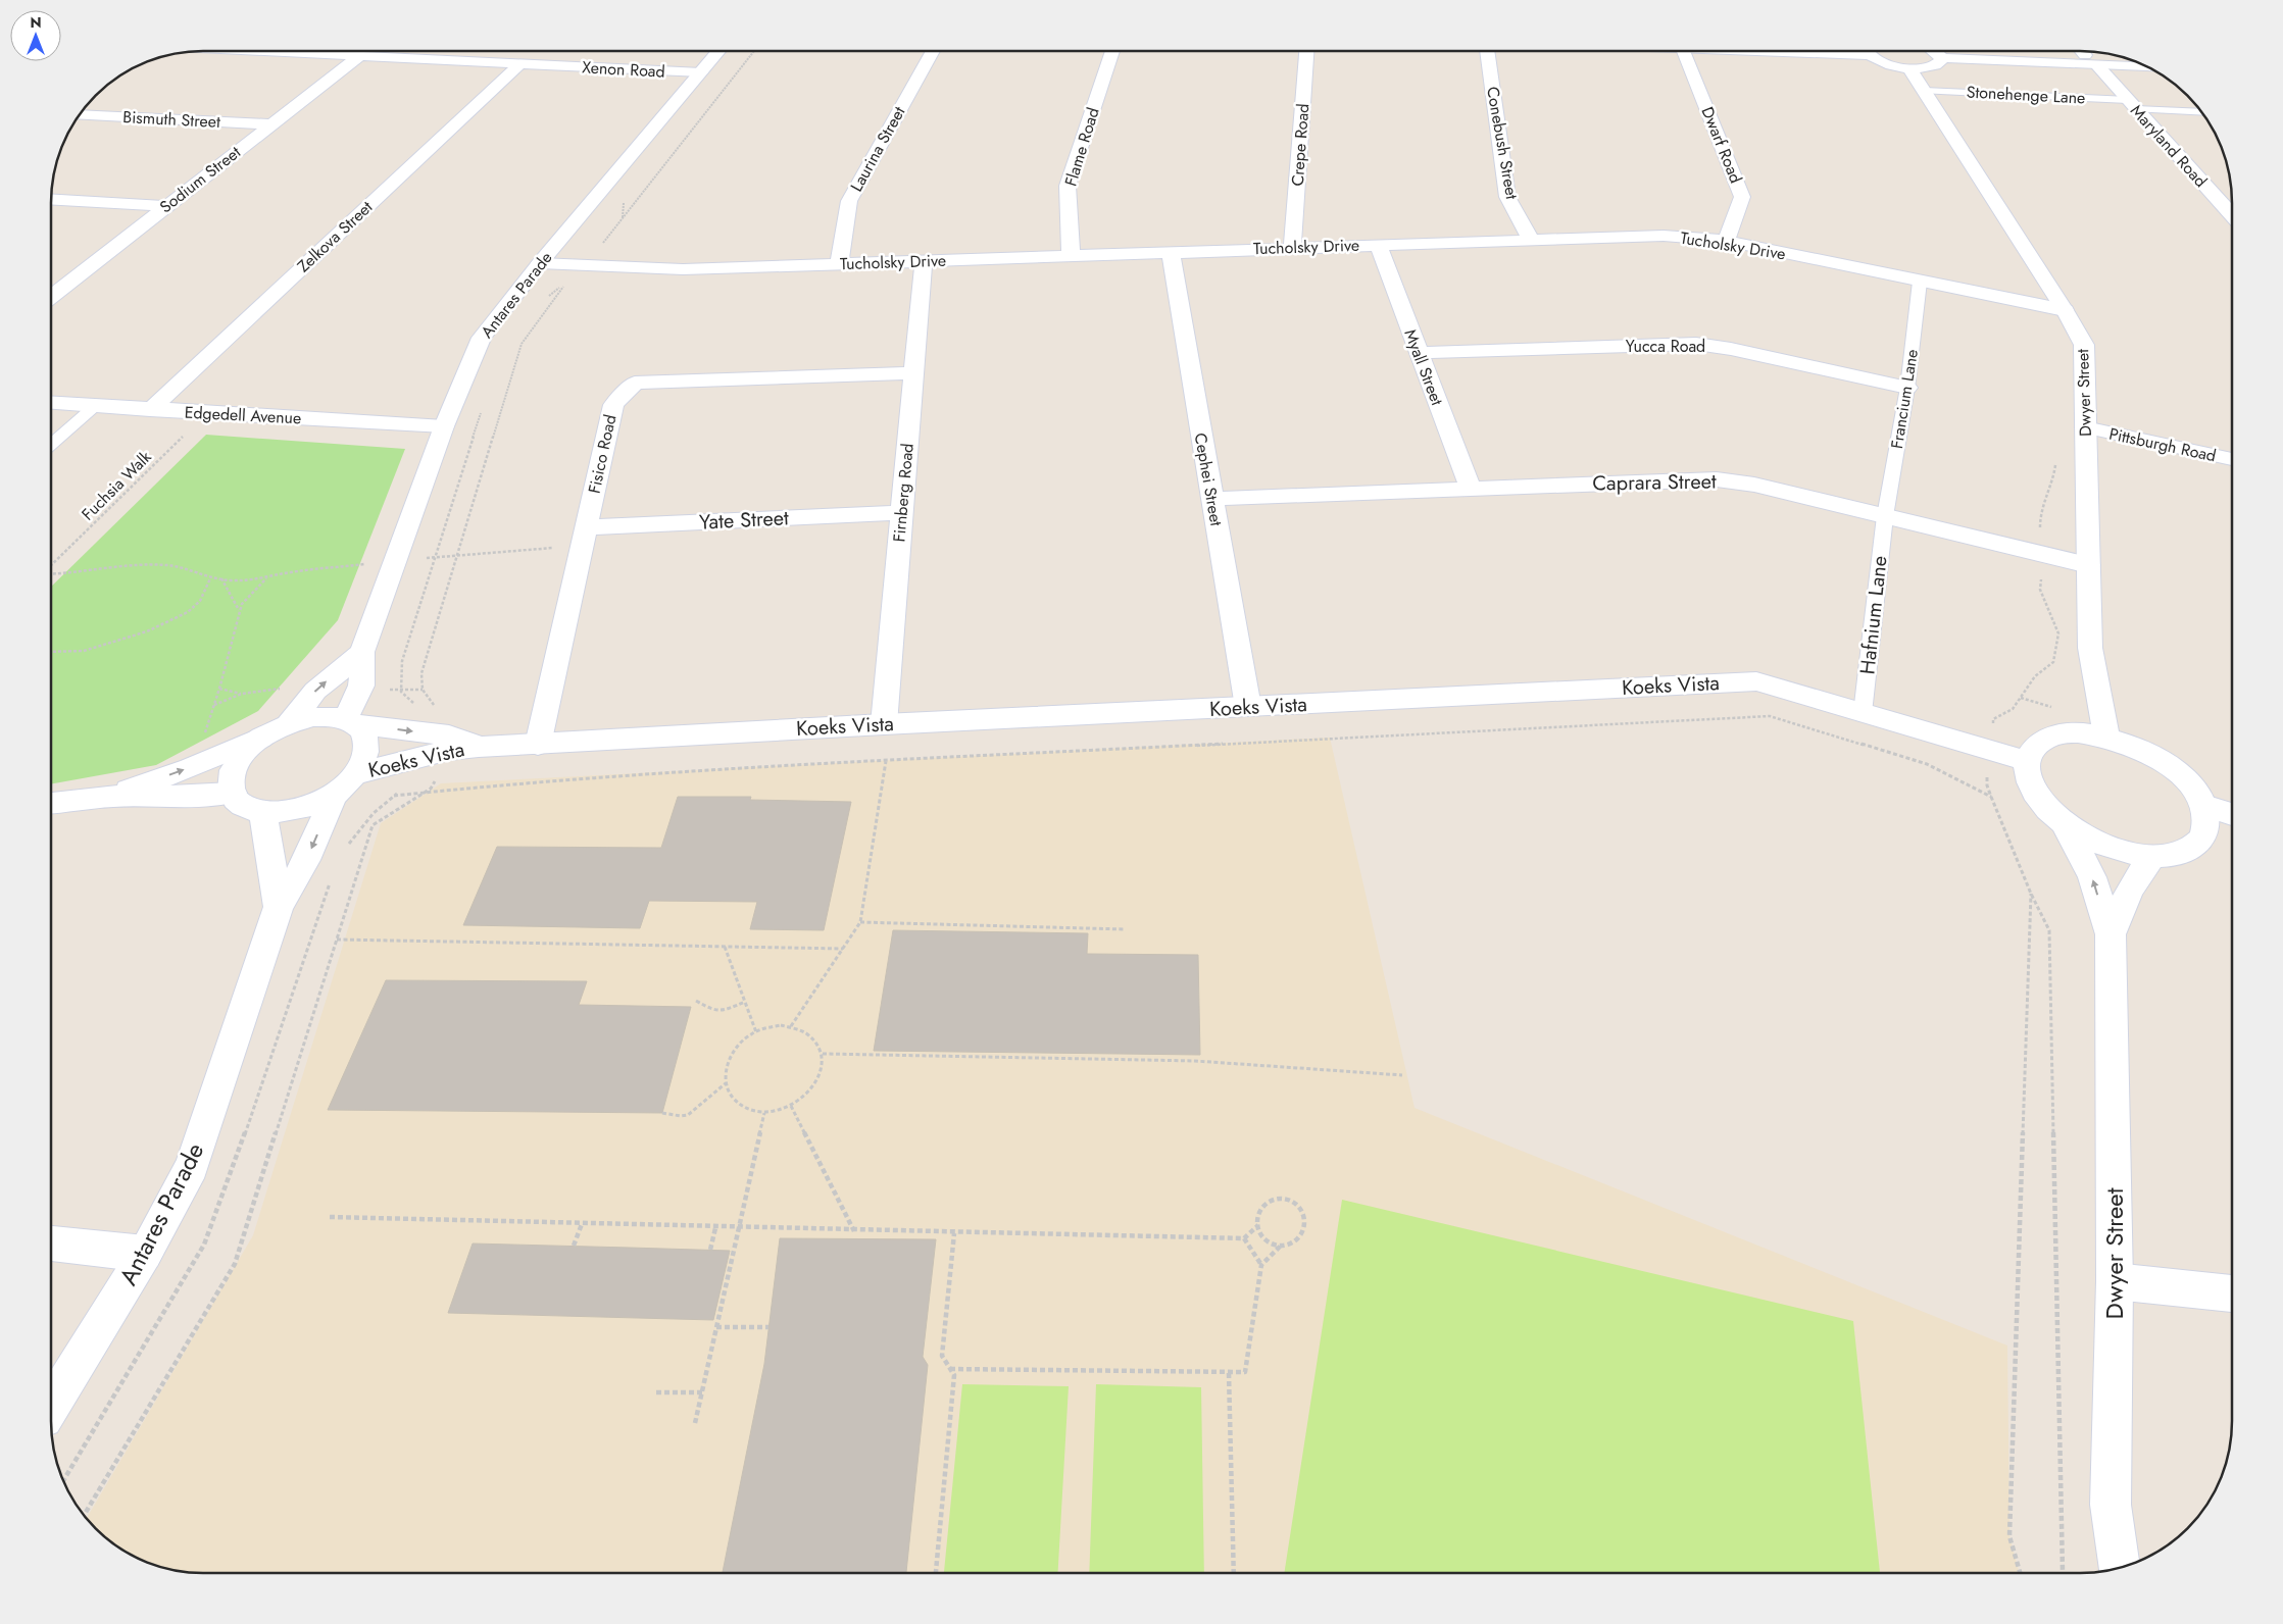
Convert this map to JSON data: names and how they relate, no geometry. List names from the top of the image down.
{
  "streets": {
    "street": [
      "Xenon Road",
      "Bismuth Street",
      "Conebush Street",
      "Crepe Road",
      "Dwarf Road",
      "Maryland Road",
      "Flame Road",
      "Laurina Street",
      "Sodium Street",
      "Zelkova Street",
      "Tucholsky Drive",
      "Antares Parade",
      "Yucca Road",
      "Myall Street",
      "Dwyer Street",
      "Edgedell Avenue",
      "Pittsburgh Road",
      "Fisico Road",
      "Cephei Street",
      "Caprara Street",
      "Firnberg Road",
      "Yate Street",
      "Koeks Vista"
    ],
    "lane": ["Stonehenge Lane", "Francium Lane", "Hafnium Lane"],
    "path": ["Fuchsia Walk"]
  },
  "crossings": [
    ["Xenon Road", "Sodium Street"],
    ["Xenon Road", "Zelkova Street"],
    ["Xenon Road", "Antares Parade"],
    ["Stonehenge Lane", "Maryland Road"],
    ["Stonehenge Lane", "Dwyer Street"],
    ["Bismuth Street", "Sodium Street"],
    ["Conebush Street", "Tucholsky Drive"],
    ["Crepe Road", "Tucholsky Drive"],
    ["Dwarf Road", "Tucholsky Drive"],
    ["Flame Road", "Tucholsky Drive"],
    ["Laurina Street", "Tucholsky Drive"],
    ["Zelkova Street", "Edgedell Avenue"],
    ["Tucholsky Drive", "Antares Parade"],
    ["Tucholsky Drive", "Myall Street"],
    ["Tucholsky Drive", "Dwyer Street"],
    ["Tucholsky Drive", "Francium Lane"],
    ["Tucholsky Drive", "Cephei Street"],
    ["Tucholsky Drive", "Firnberg Road"],
    ["Antares Parade", "Edgedell Avenue"],
    ["Antares Parade", "Koeks Vista"],
    ["Yucca Road", "Myall Street"],
    ["Yucca Road", "Francium Lane"],
    ["Myall Street", "Caprara Street"],
    ["Dwyer Street", "Pittsburgh Road"],
    ["Dwyer Street", "Caprara Street"],
    ["Dwyer Street", "Koeks Vista"],
    ["Francium Lane", "Caprara Street"],
    ["Francium Lane", "Hafnium Lane"],
    ["Edgedell Avenue", "Fuchsia Walk"],
    ["Fisico Road", "Firnberg Road"],
    ["Fisico Road", "Yate Street"],
    ["Fisico Road", "Koeks Vista"],
    ["Cephei Street", "Caprara Street"],
    ["Cephei Street", "Koeks Vista"],
    ["Caprara Street", "Hafnium Lane"],
    ["Firnberg Road", "Yate Street"],
    ["Firnberg Road", "Koeks Vista"],
    ["Hafnium Lane", "Koeks Vista"]
  ],
  "north": "top"
}
